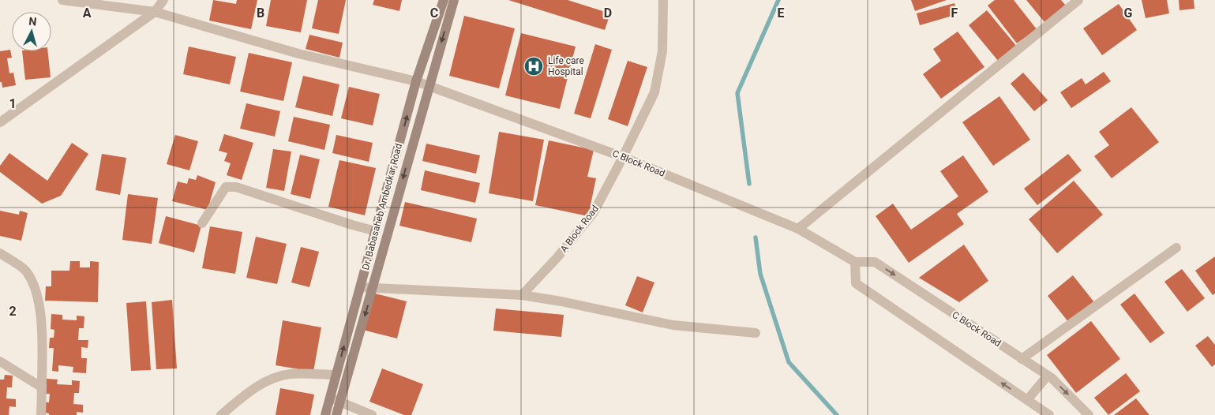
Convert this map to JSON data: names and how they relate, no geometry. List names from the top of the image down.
{
  "streets": {
    "main road": ["Dr. Babasaheb Ambedkar Road"],
    "street": ["C Block Road", "A Block Road"]
  },
  "crossings": [
    ["C Block Road", "Dr. Babasaheb Ambedkar Road"],
    ["C Block Road", "A Block Road"]
  ],
  "places": {
    "hospital": ["Life care Hospital"]
  },
  "north": "top",
  "grid": {
    "columns": [
      "A",
      "B",
      "C",
      "D",
      "E",
      "F",
      "G"
    ],
    "rows": ["1", "2"]
  }
}
